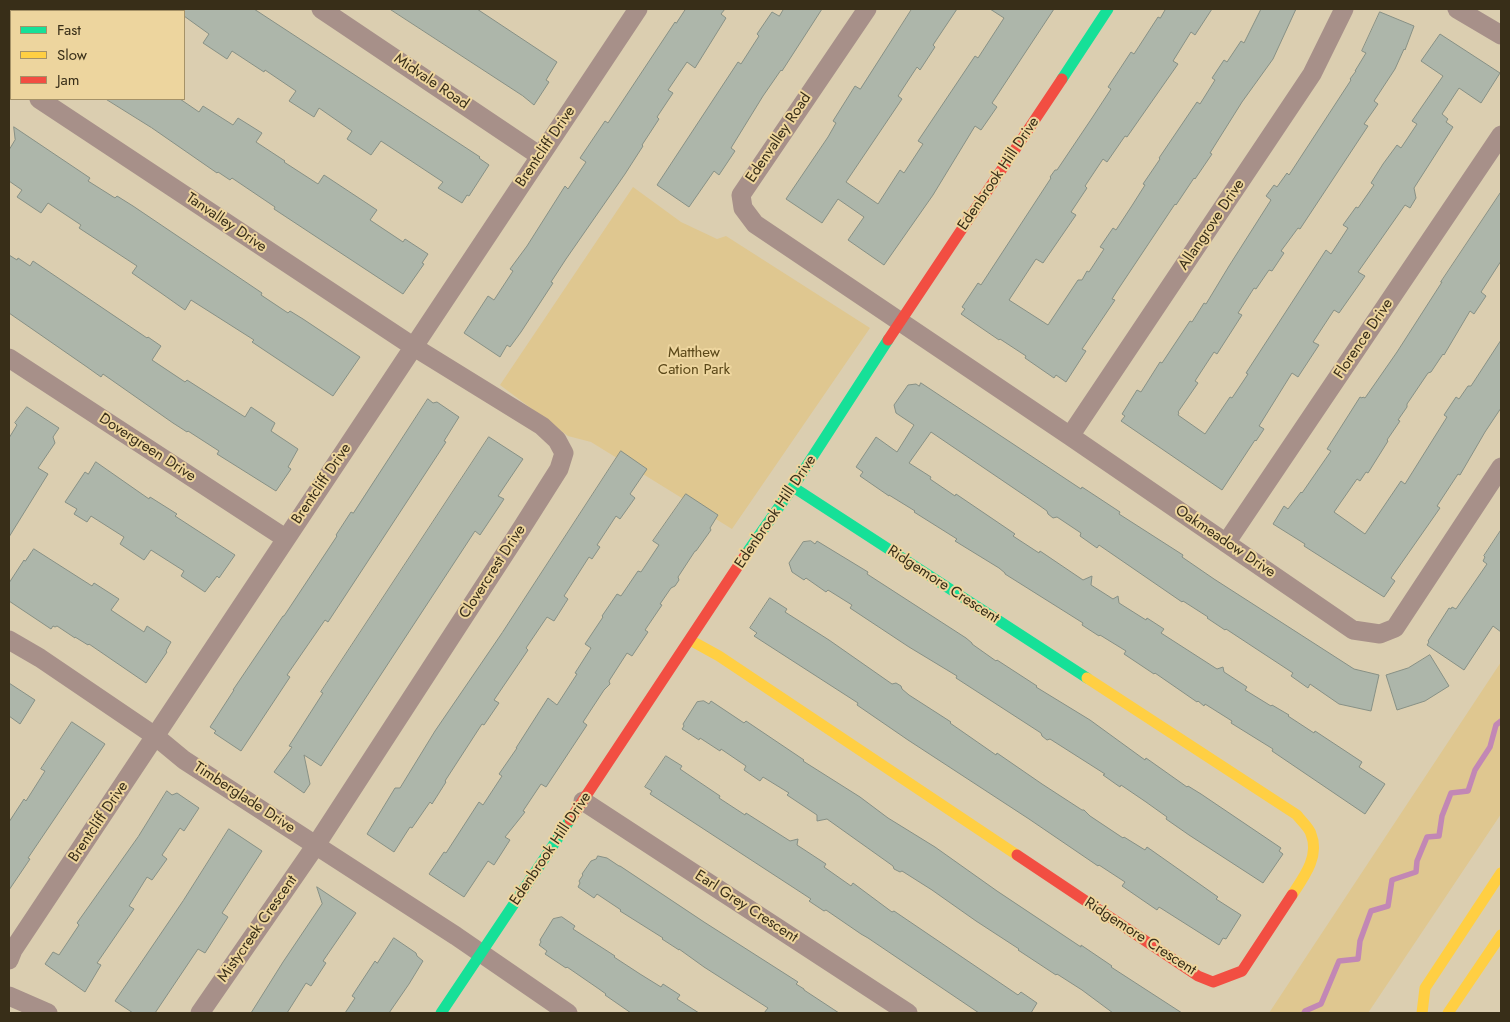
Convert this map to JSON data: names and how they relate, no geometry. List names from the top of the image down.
{
  "streets": {
    "street": [
      "Midvale Road",
      "Edenvalley Road",
      "Brentcliff Drive",
      "Edenbrook Hill Drive",
      "Tanvalley Drive",
      "Allangrove Drive",
      "Florence Drive",
      "Dovergreen Drive",
      "Oakmeadow Drive",
      "Clovercrest Drive",
      "Ridgemore Crescent",
      "Timberglade Drive",
      "Earl Grey Crescent",
      "Mistycreek Crescent"
    ]
  },
  "crossings": [
    ["Midvale Road", "Brentcliff Drive"],
    ["Edenvalley Road", "Edenbrook Hill Drive"],
    ["Edenvalley Road", "Oakmeadow Drive"],
    ["Brentcliff Drive", "Tanvalley Drive"],
    ["Brentcliff Drive", "Dovergreen Drive"],
    ["Brentcliff Drive", "Clovercrest Drive"],
    ["Brentcliff Drive", "Timberglade Drive"],
    ["Edenbrook Hill Drive", "Oakmeadow Drive"],
    ["Edenbrook Hill Drive", "Ridgemore Crescent"],
    ["Edenbrook Hill Drive", "Timberglade Drive"],
    ["Edenbrook Hill Drive", "Earl Grey Crescent"],
    ["Tanvalley Drive", "Clovercrest Drive"],
    ["Allangrove Drive", "Oakmeadow Drive"],
    ["Florence Drive", "Oakmeadow Drive"],
    ["Clovercrest Drive", "Timberglade Drive"],
    ["Clovercrest Drive", "Mistycreek Crescent"],
    ["Timberglade Drive", "Mistycreek Crescent"]
  ],
  "parks": ["Matthew Cation Park"],
  "legend": ["Fast", "Slow", "Jam"]
}
